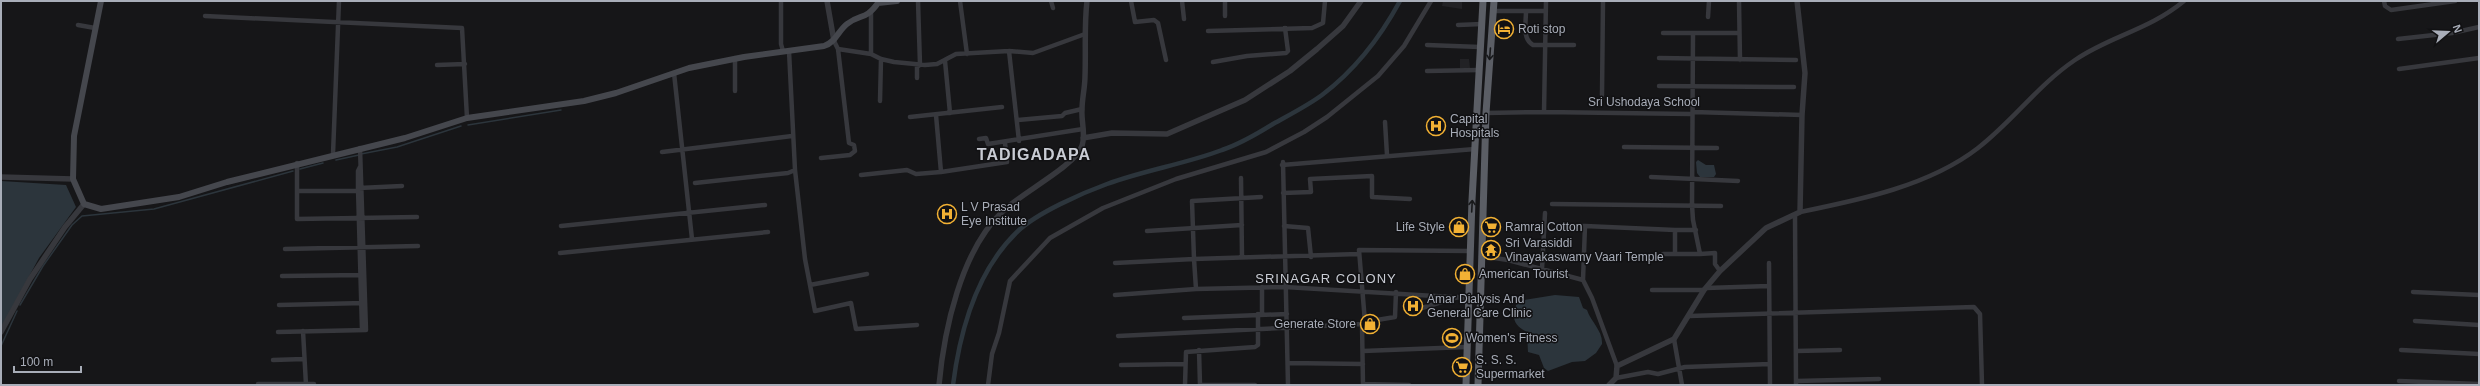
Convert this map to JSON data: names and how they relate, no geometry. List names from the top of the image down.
{
  "streets": {
    "street": ["Sri Ushodaya School"]
  },
  "districts": ["TADIGADAPA", "SRINAGAR COLONY"],
  "places": {
    "hotel": ["Roti stop"],
    "hospital": ["Capital Hospitals", "L V Prasad Eye Institute", "Amar Dialysis And General Care Clinic"],
    "shop": ["Life Style", "American Tourist", "Generate Store"],
    "supermarket": ["Ramraj Cotton", "S. S. S. Supermarket"],
    "temple": ["Sri Varasiddi Vinayakaswamy Vaari Temple"],
    "sports": ["Women's Fitness"]
  },
  "scale_bar": "100 m",
  "north": "right"
}
